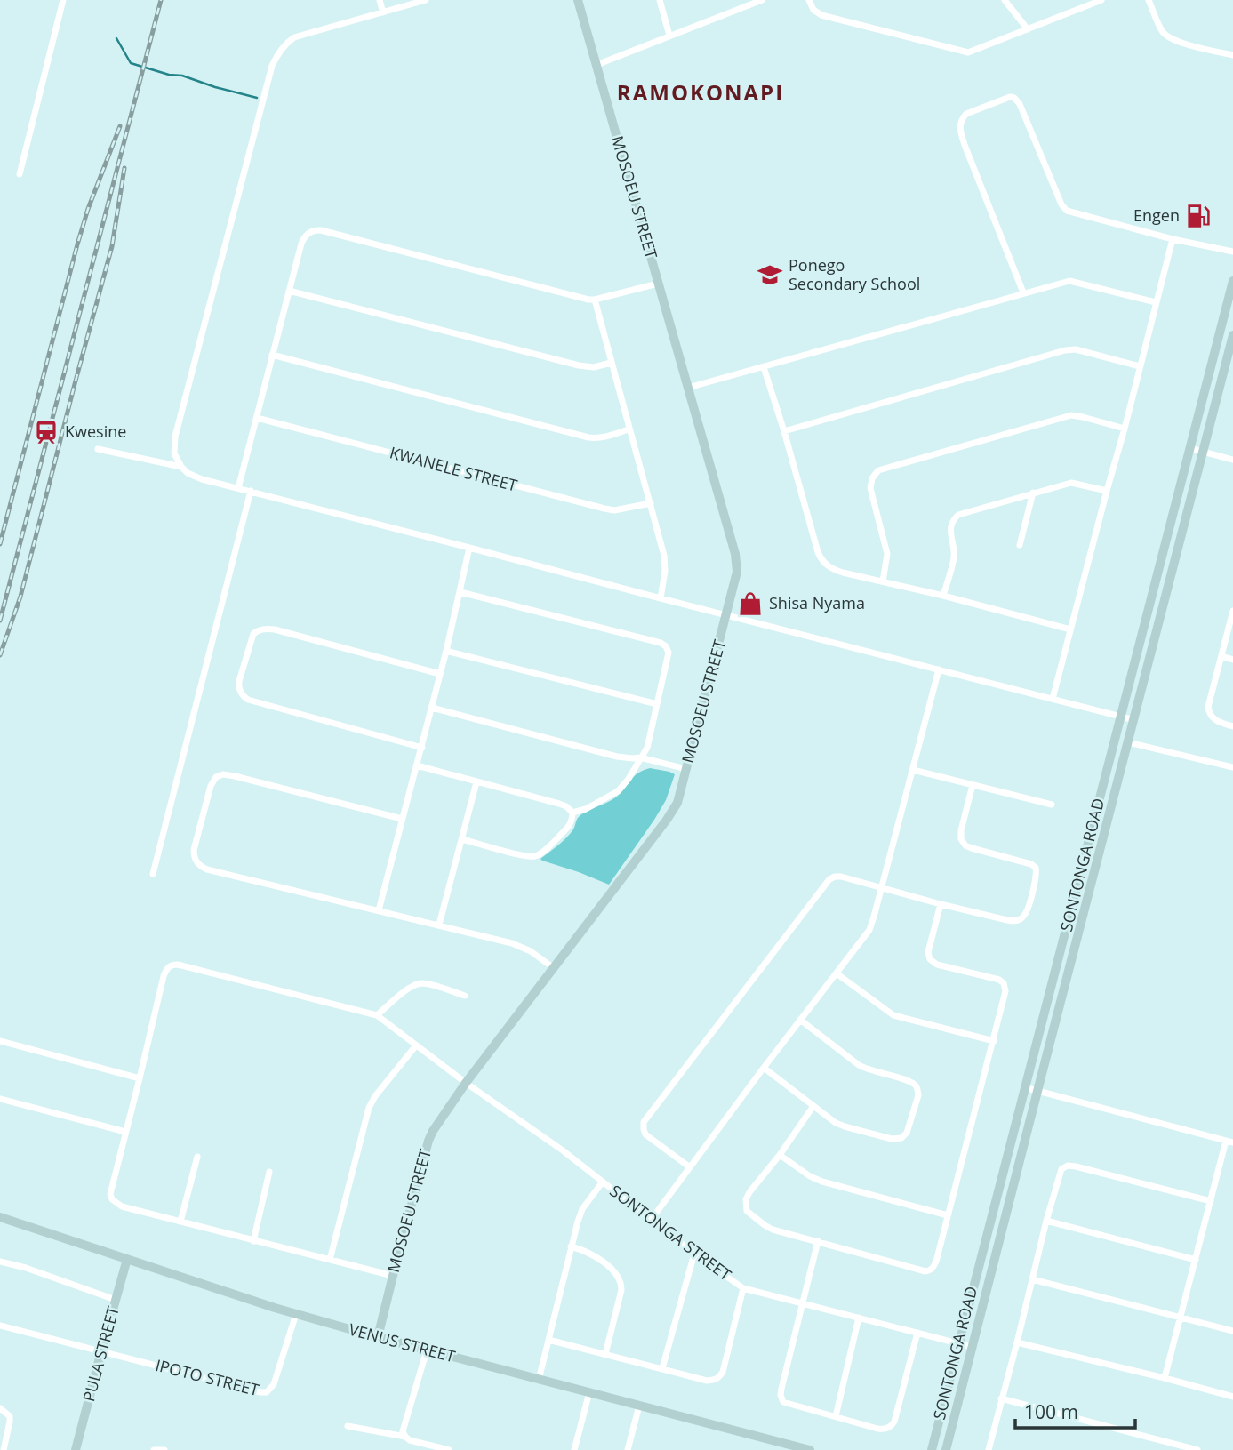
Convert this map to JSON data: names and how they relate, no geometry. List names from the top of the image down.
{
  "streets": {
    "street": [
      "MOSOEU STREET",
      "KWANELE STREET",
      "SONTONGA ROAD",
      "SONTONGA STREET",
      "VENUS STREET",
      "PULA STREET",
      "IPOTO STREET"
    ]
  },
  "crossings": [
    ["MOSOEU STREET", "SONTONGA STREET"],
    ["MOSOEU STREET", "VENUS STREET"],
    ["SONTONGA ROAD", "SONTONGA STREET"],
    ["VENUS STREET", "PULA STREET"],
    ["VENUS STREET", "IPOTO STREET"],
    ["PULA STREET", "IPOTO STREET"]
  ],
  "districts": ["RAMOKONAPI"],
  "places": {
    "fuel station": ["Engen"],
    "school or university": ["Ponego Secondary School"],
    "station": ["Kwesine"],
    "shop": ["Shisa Nyama"]
  },
  "scale_bar": "100 m"
}
